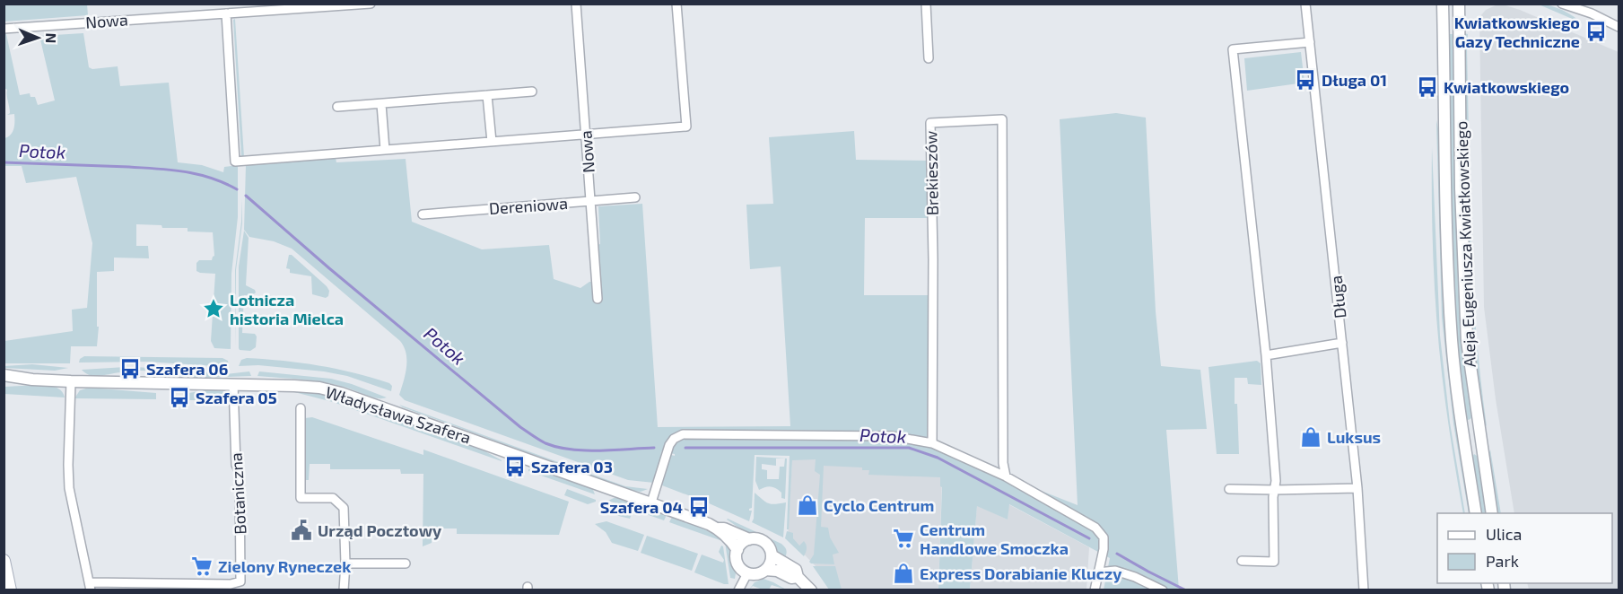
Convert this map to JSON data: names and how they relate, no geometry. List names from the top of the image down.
{
  "streets": {
    "street": [
      "Nowa",
      "Brekieszów",
      "Dereniowa",
      "Aleja Eugeniusza Kwiatkowskiego",
      "Długa",
      "Władysława Szafera",
      "Botaniczna"
    ]
  },
  "crossings": [
    ["Nowa", "Dereniowa"],
    ["Władysława Szafera", "Botaniczna"]
  ],
  "water": ["Potok"],
  "places": {
    "bus stop": [
      "Kwiatkowskiego Gazy Techniczne",
      "Długa 01",
      "Kwiatkowskiego",
      "Szafera 06",
      "Szafera 05",
      "Szafera 03",
      "Szafera 04"
    ],
    "place": ["Lotnicza historia Mielca"],
    "shop": ["Luksus", "Cyclo Centrum", "Express Dorabianie Kluczy"],
    "public building": ["Urząd Pocztowy"],
    "supermarket": ["Centrum Handlowe Smoczka", "Zielony Ryneczek"]
  },
  "legend": ["Ulica", "Park"],
  "north": "right"
}
